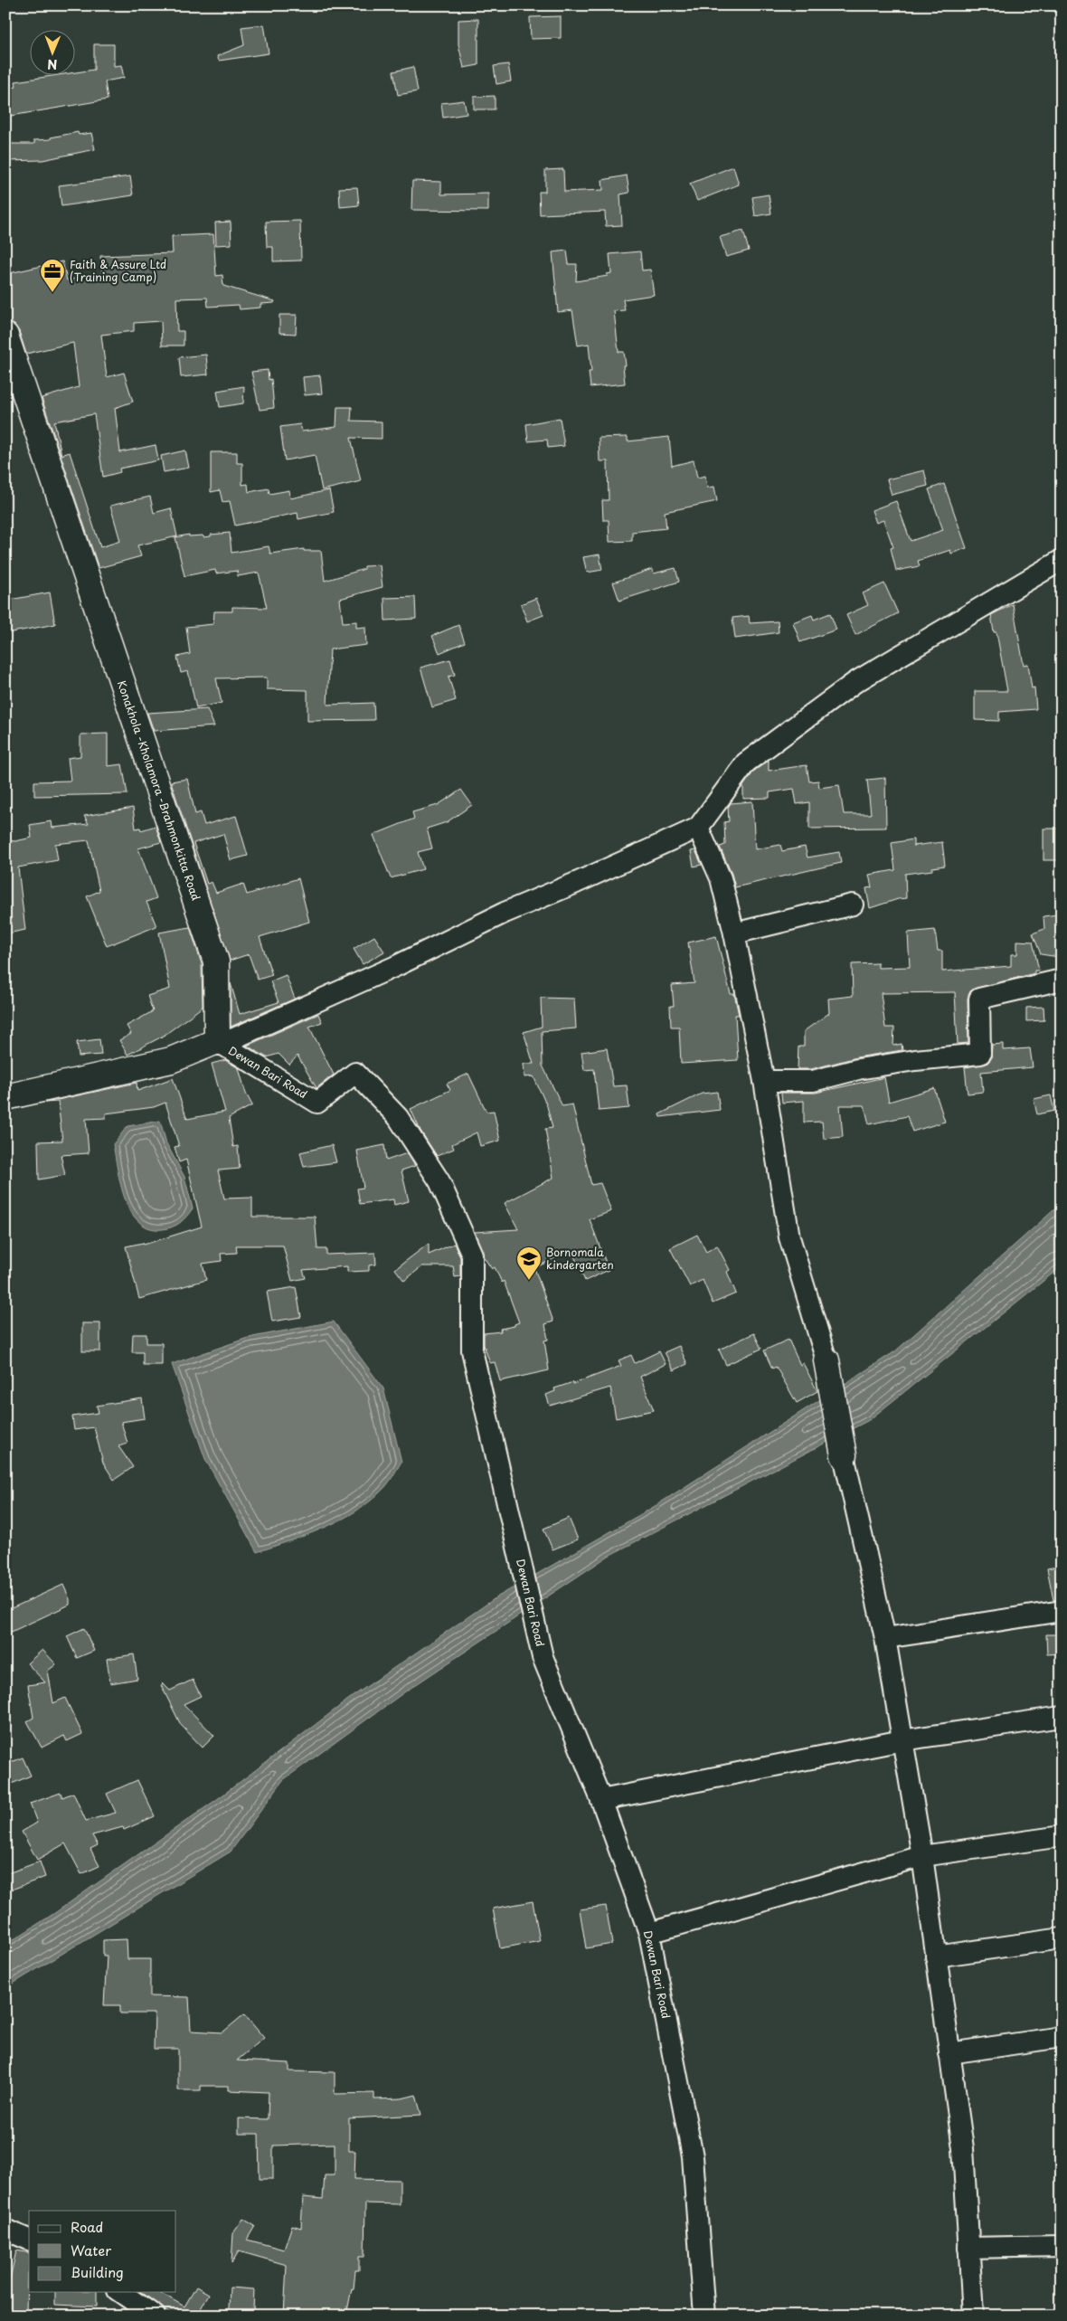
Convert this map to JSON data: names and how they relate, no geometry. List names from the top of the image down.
{
  "streets": {
    "main road": ["Konakhola -Kholamora -Brahmonkitta Road"],
    "street": ["Dewan Bari Road"]
  },
  "crossings": [
    ["Konakhola -Kholamora -Brahmonkitta Road", "Dewan Bari Road"]
  ],
  "places": {
    "office": ["Faith & Assure Ltd (Training Camp)"],
    "school or university": ["Bornomala kindergarten"]
  },
  "legend": ["Road", "Water", "Building"],
  "north": "bottom"
}
